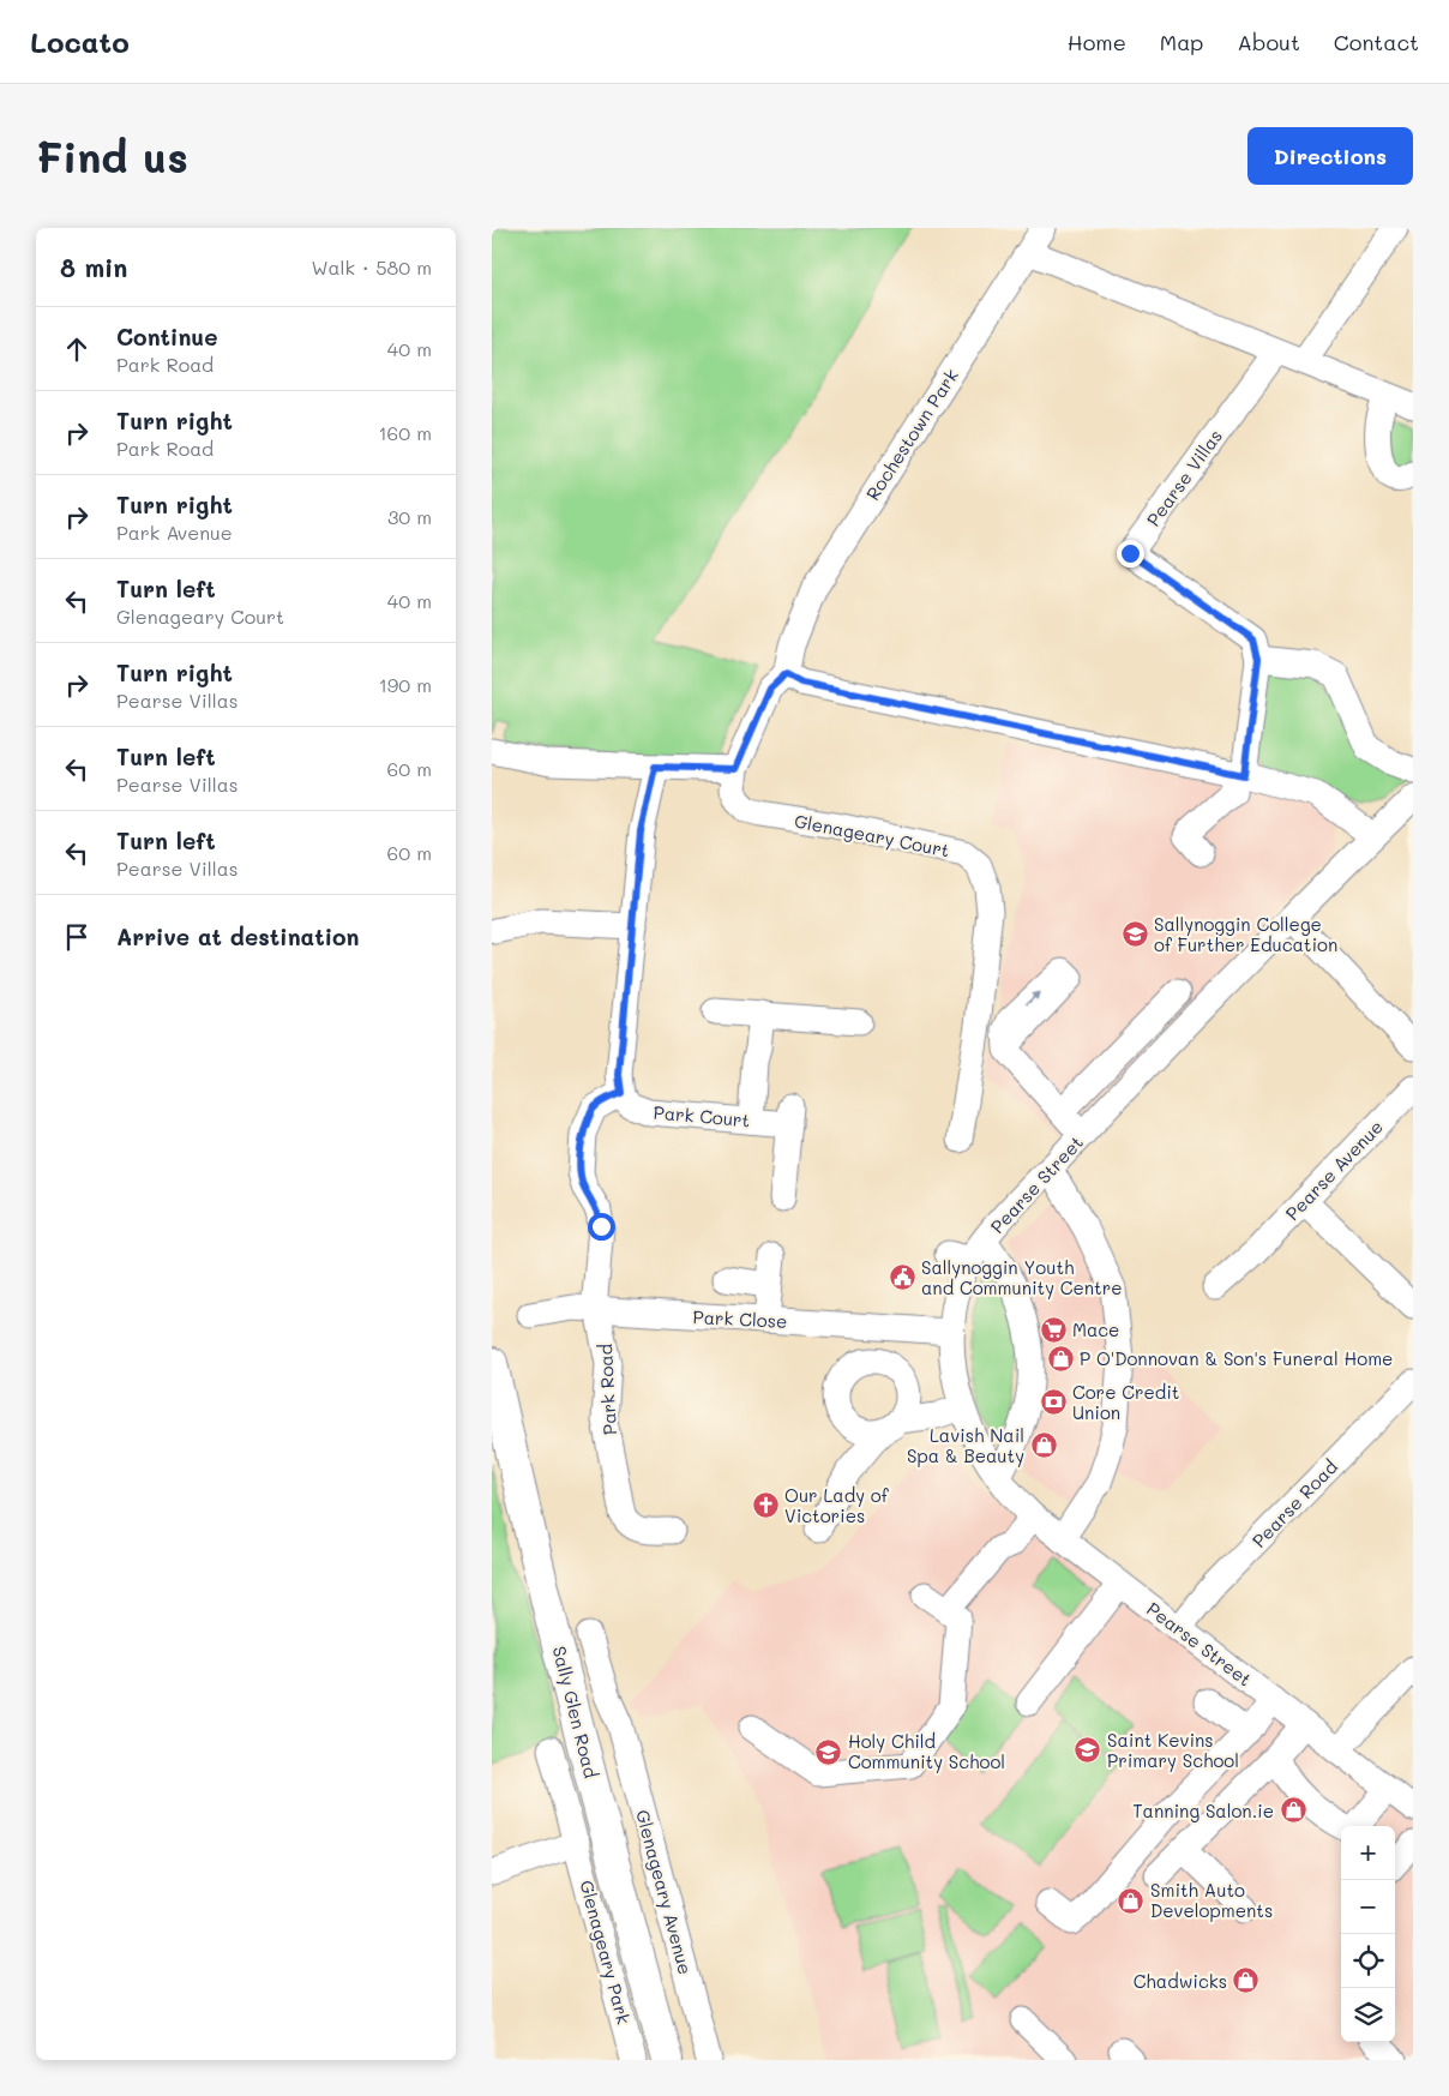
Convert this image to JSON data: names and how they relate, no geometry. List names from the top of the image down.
{
  "streets": {
    "main road": ["Sally Glen Road"],
    "street": [
      "Rochestown Park",
      "Pearse Villas",
      "Glenageary Court",
      "Park Court",
      "Pearse Avenue",
      "Pearse Street",
      "Park Close",
      "Park Road",
      "Pearse Road",
      "Glenageary Avenue",
      "Glenageary Park"
    ]
  },
  "crossings": [
    ["Rochestown Park", "Glenageary Court"],
    ["Park Court", "Park Road"],
    ["Pearse Street", "Park Close"],
    ["Pearse Street", "Pearse Road"],
    ["Park Close", "Park Road"]
  ],
  "places": {
    "school or university": ["Sallynoggin College of Further Education", "Saint Kevins Primary School", "Holy Child Community School"],
    "public building": ["Sallynoggin Youth and Community Centre"],
    "supermarket": ["Mace"],
    "shop": [
      "P O'Donnovan & Son's Funeral Home",
      "Lavish Nail Spa & Beauty",
      "Tanning Salon.ie",
      "Smith Auto Developments",
      "Chadwicks"
    ],
    "bank": ["Core Credit Union"],
    "church": ["Our Lady of Victories"]
  },
  "page": {
    "header": "Locato",
    "nav": [
      "Home",
      "Map",
      "About",
      "Contact"
    ],
    "buttons": "Directions",
    "title": "Find us",
    "heading": ["8 min", "Walk · 580 m"],
    "list": [
      ["Continue", "Park Road", "40 m"],
      ["Turn right", "Park Road", "160 m"],
      ["Turn right", "Park Avenue", "30 m"],
      ["Turn left", "Glenageary Court", "40 m"],
      ["Turn right", "Pearse Villas", "190 m"],
      ["Turn left", "Pearse Villas", "60 m"],
      ["Turn left", "Pearse Villas", "60 m"],
      "Arrive at destination"
    ],
    "map_buttons": ["+", "−"]
  }
}
